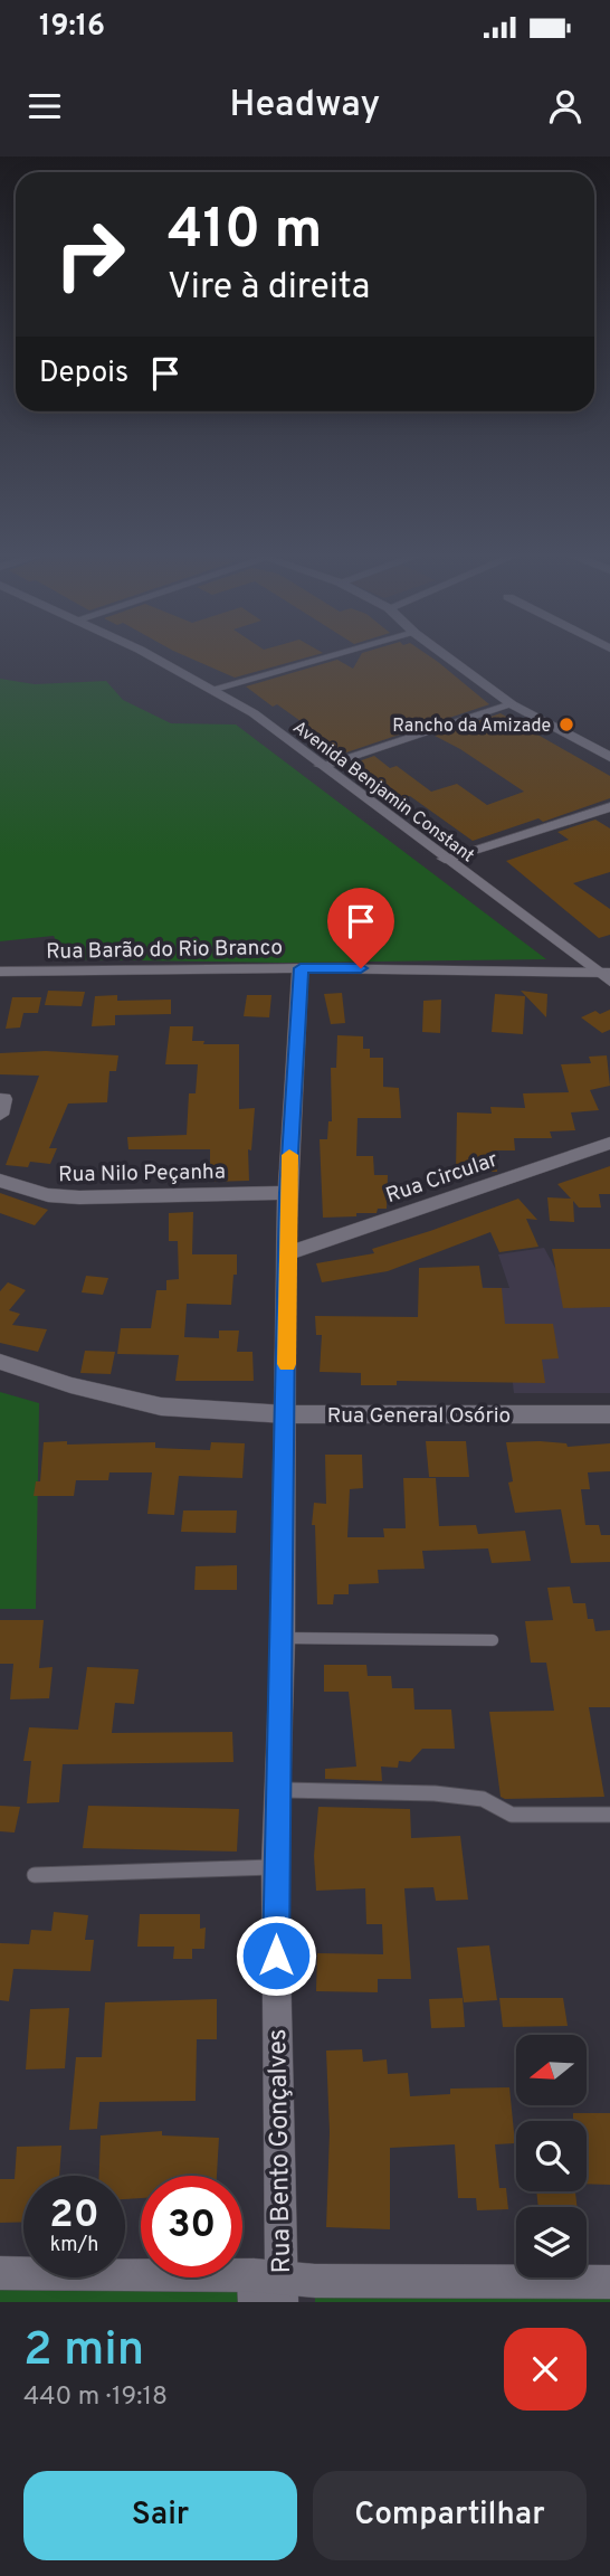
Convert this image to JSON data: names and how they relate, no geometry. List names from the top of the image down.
{
  "streets": {
    "street": [
      "Avenida Benjamin Constant",
      "Rua Barão do Rio Branco",
      "Rua Nilo Peçanha",
      "Rua Circular",
      "Rua General Osório",
      "Rua Bento Gonçalves"
    ]
  },
  "crossings": [
    ["Avenida Benjamin Constant", "Rua Barão do Rio Branco"],
    ["Rua Barão do Rio Branco", "Rua Bento Gonçalves"],
    ["Rua Nilo Peçanha", "Rua Bento Gonçalves"],
    ["Rua Circular", "Rua Bento Gonçalves"],
    ["Rua General Osório", "Rua Bento Gonçalves"]
  ],
  "places": ["Rancho da Amizade"],
  "north": "left",
  "page": {
    "status": "19:16",
    "header": "Headway",
    "turn": ["410 m", "Vire à direita"],
    "then": "Depois",
    "speed": "20 km/h",
    "limit": "30",
    "heading": ["2 min", "440 m · 19:18"],
    "buttons": ["Sair", "Compartilhar"]
  }
}
